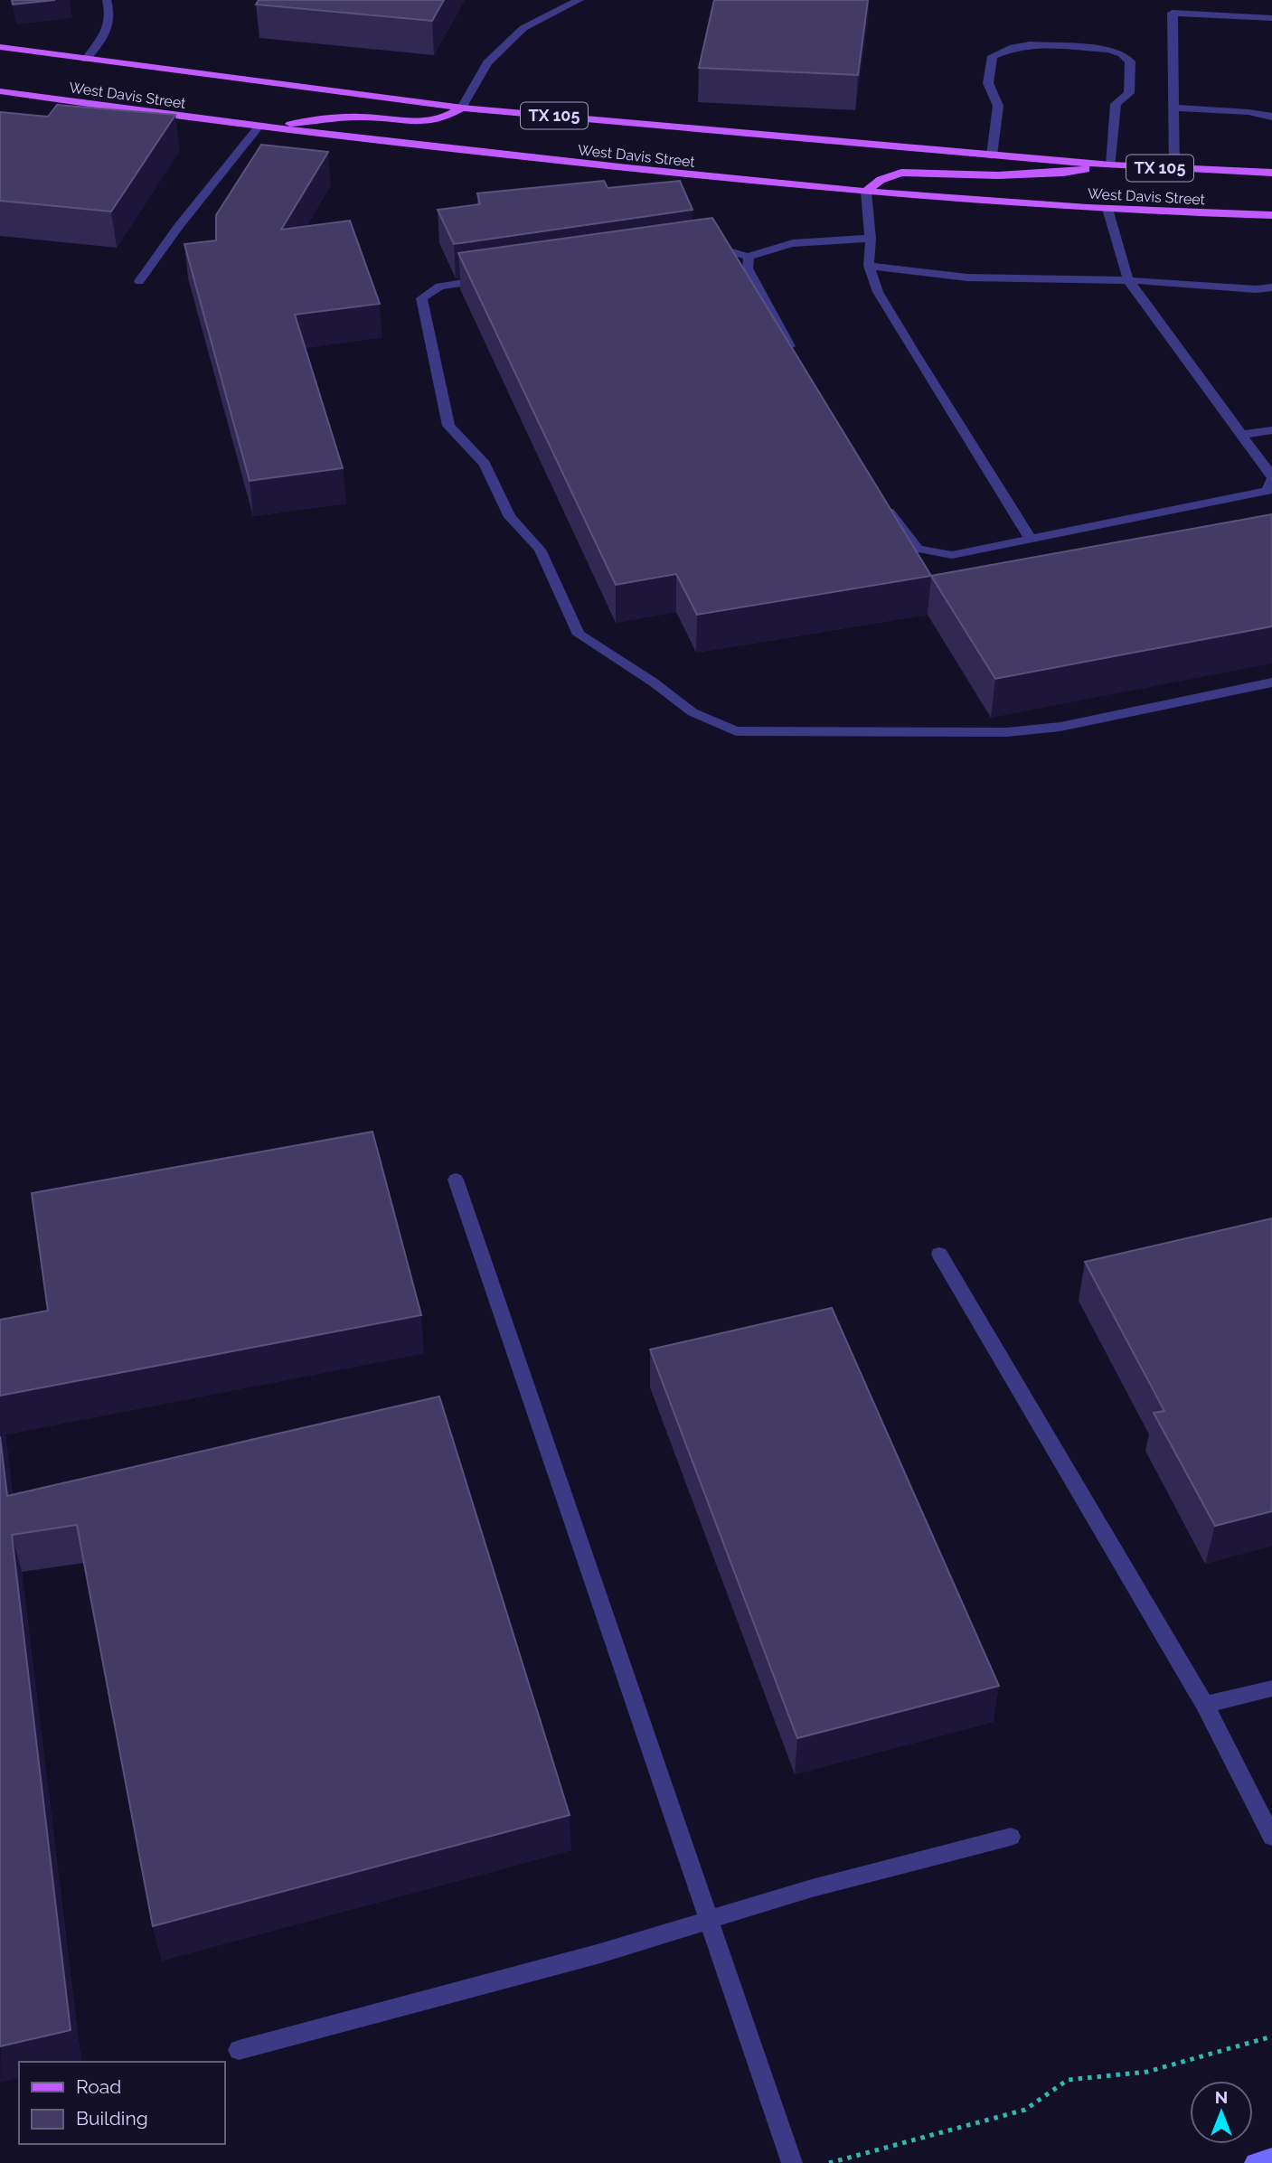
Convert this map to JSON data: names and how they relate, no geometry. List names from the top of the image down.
{
  "streets": {
    "main road": ["West Davis Street", "TX 105"]
  },
  "legend": ["Road", "Building"],
  "north": "top"
}
